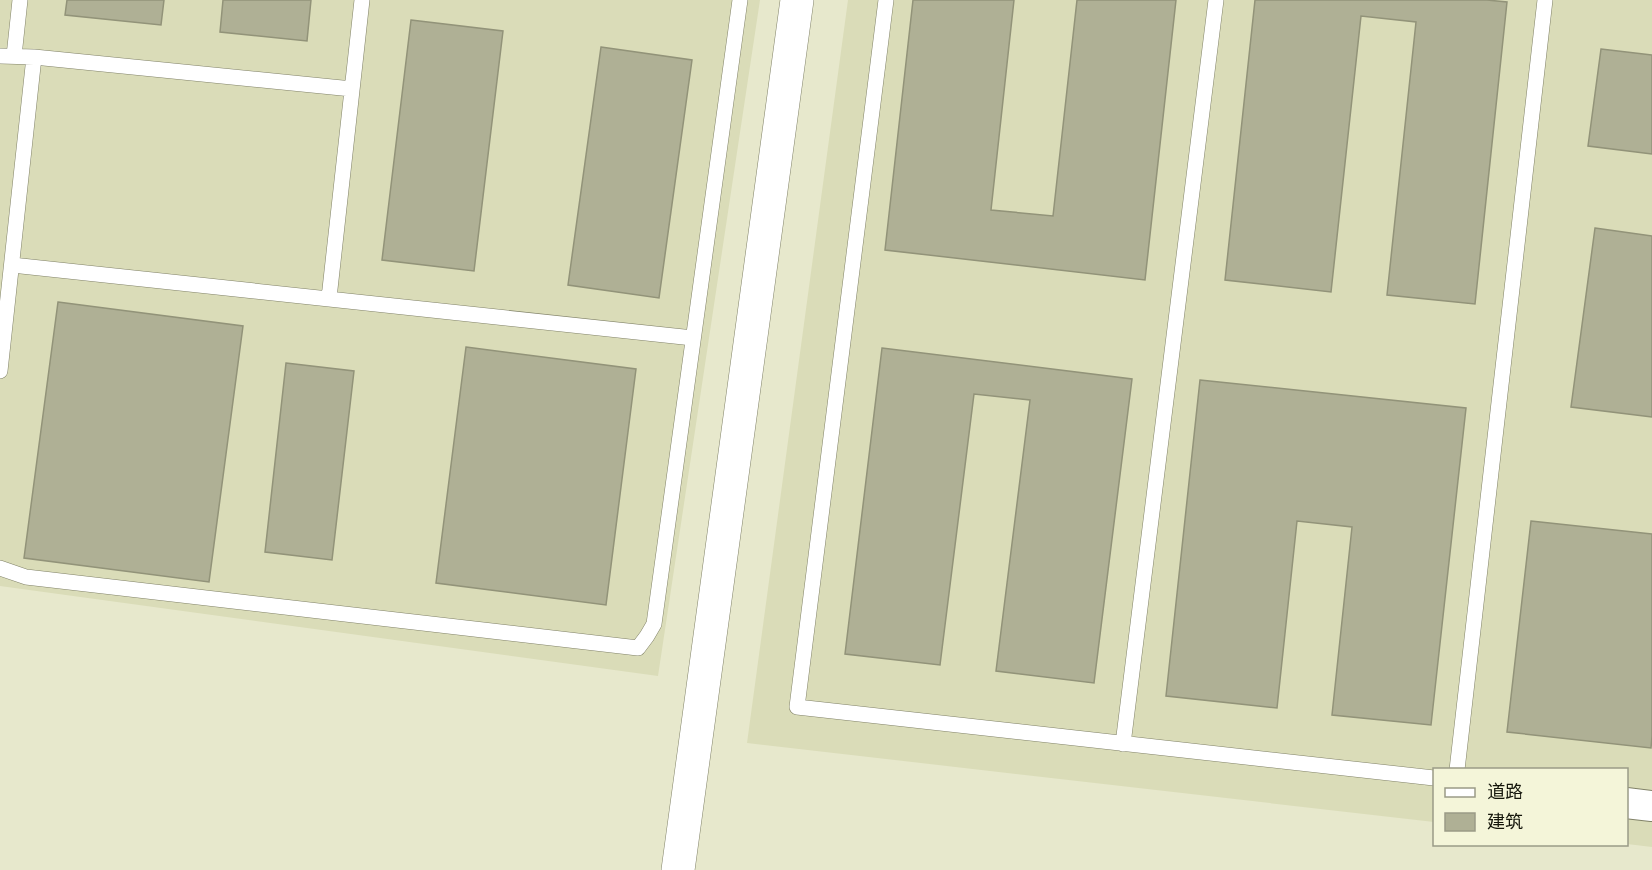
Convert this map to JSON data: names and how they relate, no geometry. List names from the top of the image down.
{
  "legend": ["道路", "建筑"]
}
